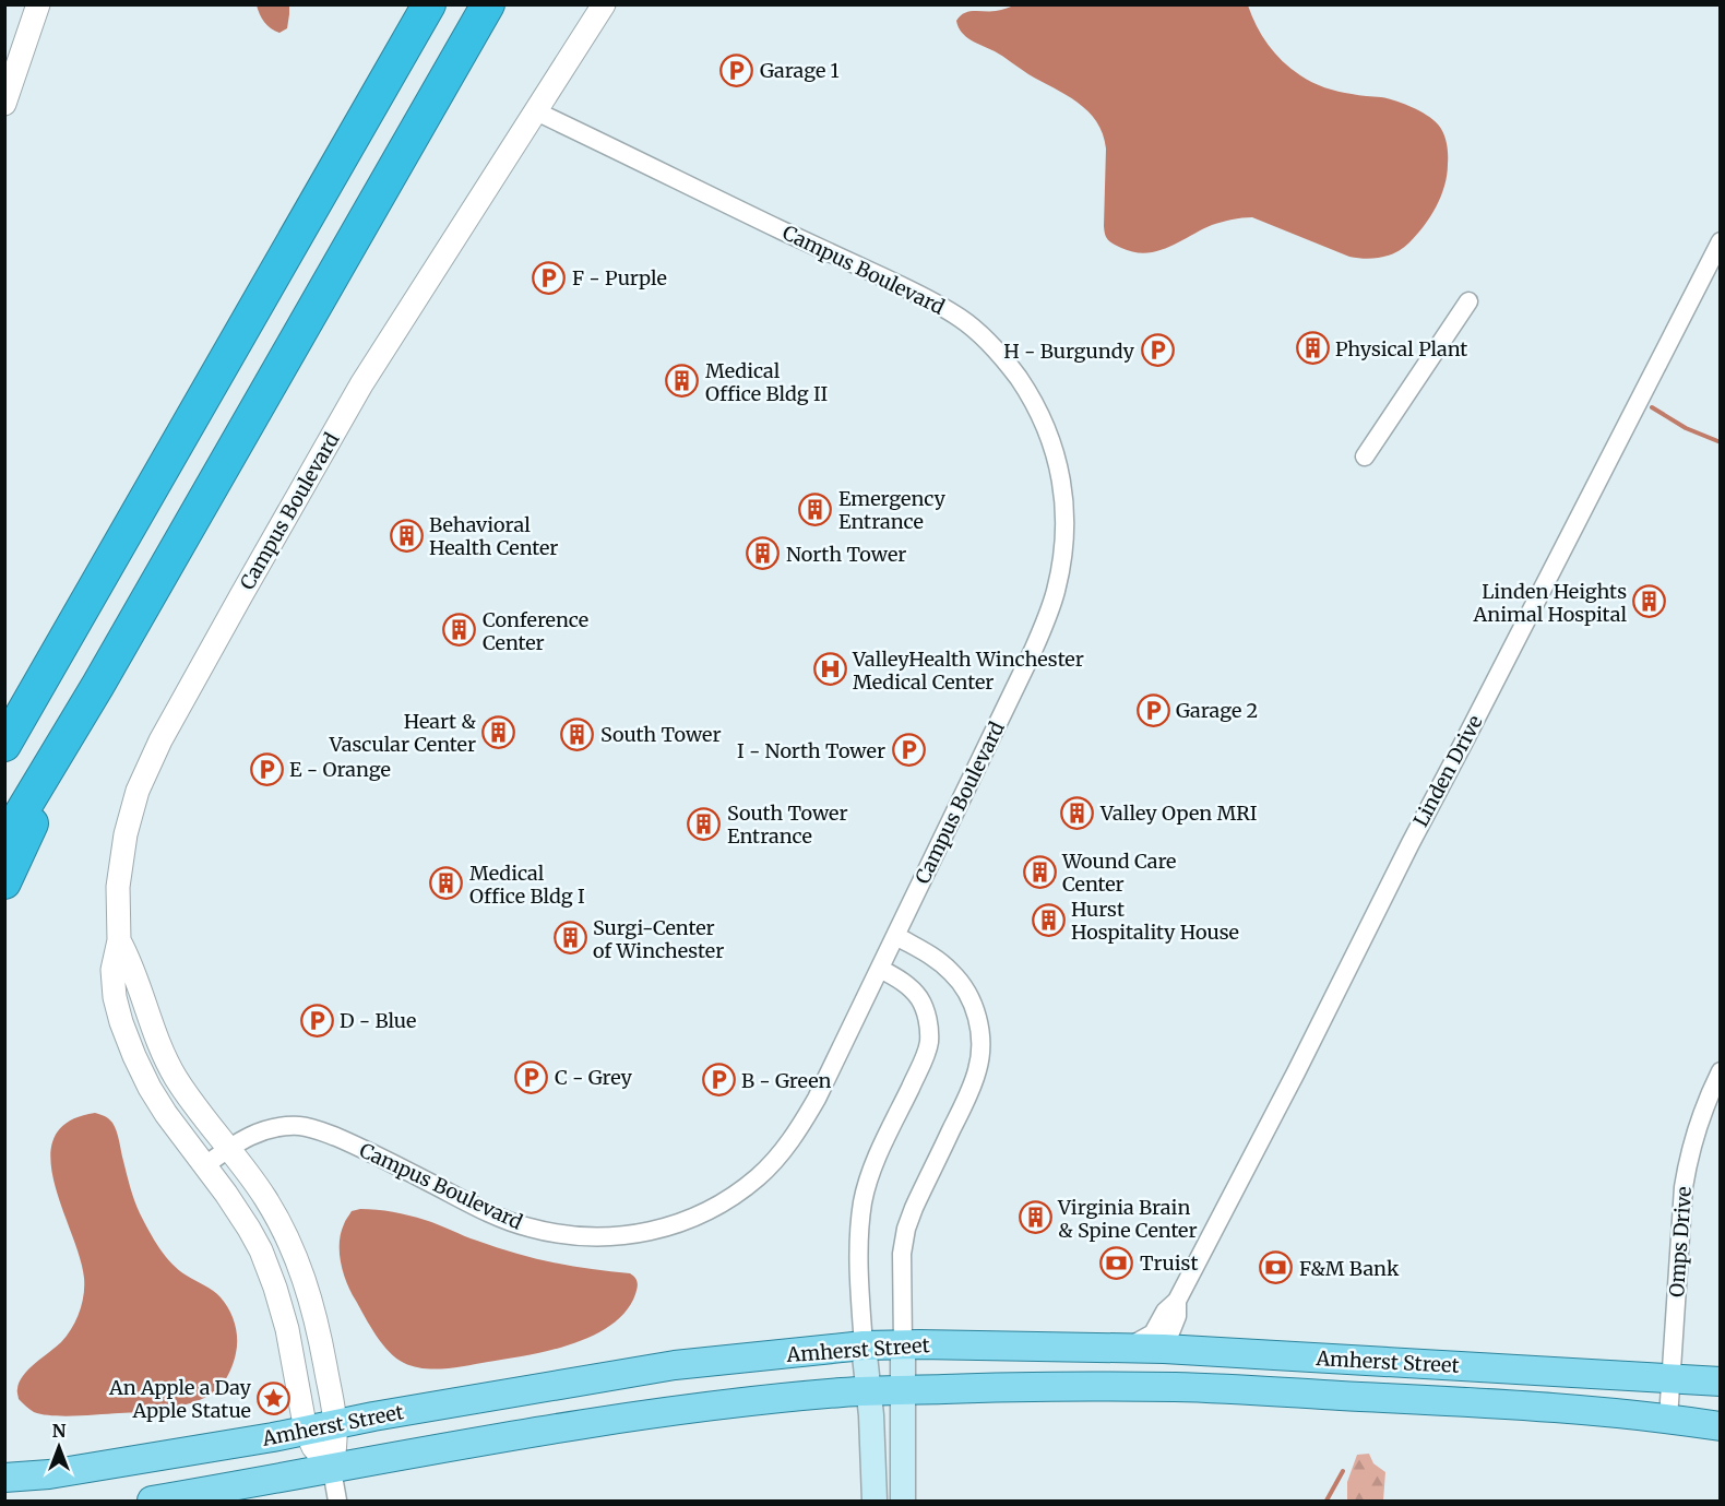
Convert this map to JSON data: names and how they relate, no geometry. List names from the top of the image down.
{
  "streets": {
    "main road": ["Amherst Street"],
    "street": ["Campus Boulevard", "Linden Drive", "Omps Drive"]
  },
  "crossings": [
    ["Campus Boulevard", "Amherst Street"],
    ["Linden Drive", "Amherst Street"],
    ["Omps Drive", "Amherst Street"]
  ],
  "places": {
    "parking": [
      "Garage 1",
      "F - Purple",
      "H - Burgundy",
      "Garage 2",
      "I - North Tower",
      "E - Orange",
      "D - Blue",
      "C - Grey",
      "B - Green"
    ],
    "building": [
      "Physical Plant",
      "Medical Office Bldg II",
      "Emergency Entrance",
      "Behavioral Health Center",
      "North Tower",
      "Linden Heights Animal Hospital",
      "Conference Center",
      "Heart & Vascular Center",
      "South Tower",
      "Valley Open MRI",
      "South Tower Entrance",
      "Wound Care Center",
      "Medical Office Bldg I",
      "Hurst Hospitality House",
      "Surgi-Center of Winchester",
      "Virginia Brain & Spine Center"
    ],
    "hospital": ["ValleyHealth Winchester Medical Center"],
    "bank": ["Truist", "F&M Bank"],
    "place": ["An Apple a Day Apple Statue"]
  },
  "north": "top"
}
